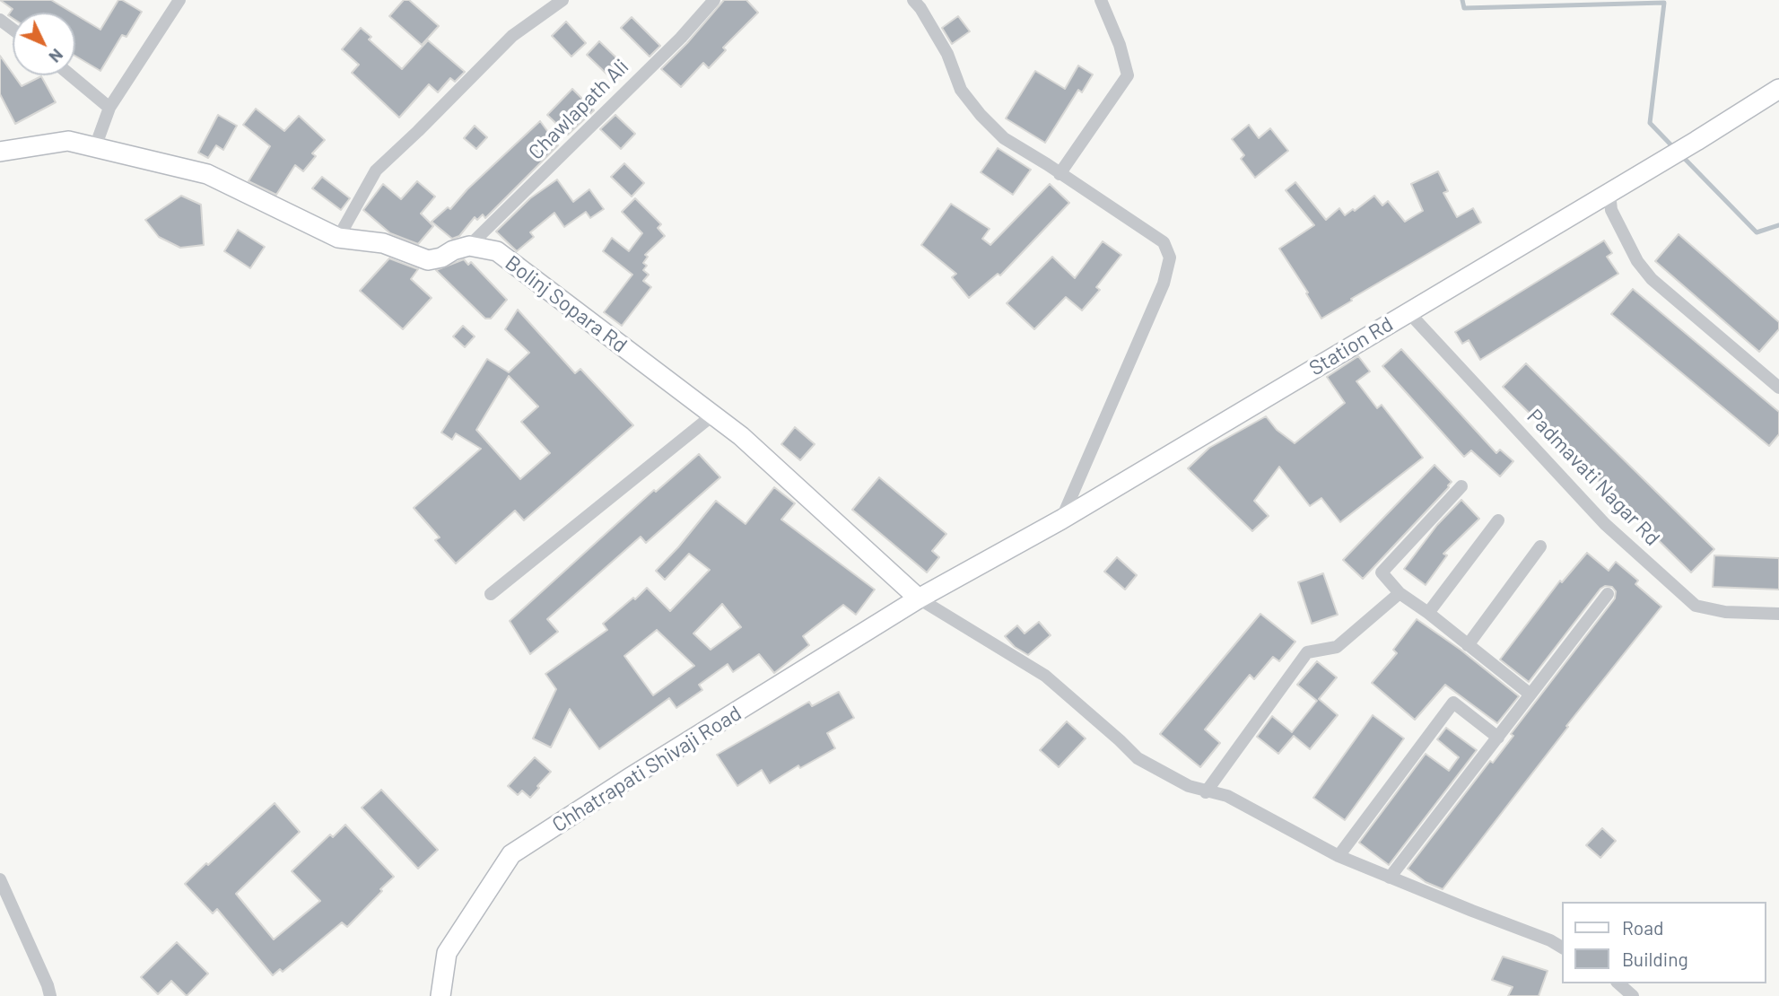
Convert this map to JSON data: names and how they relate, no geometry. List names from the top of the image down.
{
  "streets": {
    "main road": ["Bolinj Sopara Rd", "Station Rd", "Chhatrapati Shivaji Road"],
    "street": ["Chawlapath Ali", "Padmavati Nagar Rd"]
  },
  "crossings": [
    ["Chawlapath Ali", "Bolinj Sopara Rd"],
    ["Bolinj Sopara Rd", "Station Rd"],
    ["Bolinj Sopara Rd", "Chhatrapati Shivaji Road"],
    ["Station Rd", "Padmavati Nagar Rd"],
    ["Station Rd", "Chhatrapati Shivaji Road"]
  ],
  "legend": ["Road", "Building"],
  "north": "bottom right"
}
